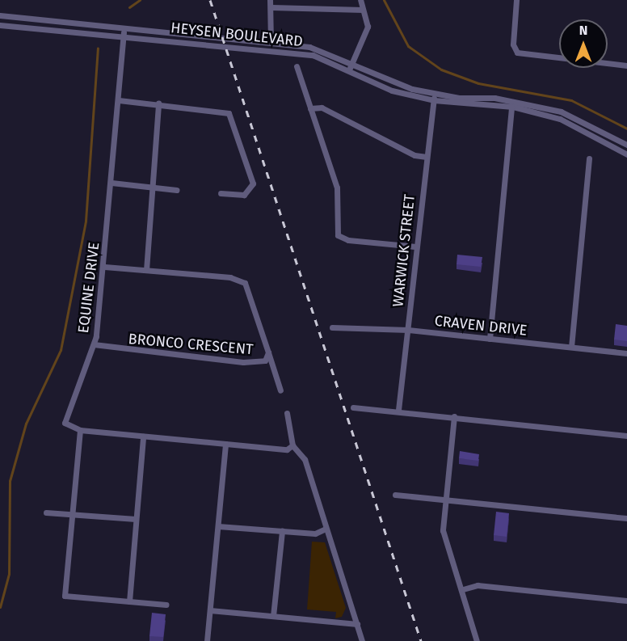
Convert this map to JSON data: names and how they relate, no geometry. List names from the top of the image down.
{
  "streets": {
    "street": [
      "HEYSEN BOULEVARD",
      "WARWICK STREET",
      "EQUINE DRIVE",
      "CRAVEN DRIVE",
      "BRONCO CRESCENT"
    ]
  },
  "crossings": [
    ["HEYSEN BOULEVARD", "WARWICK STREET"],
    ["HEYSEN BOULEVARD", "EQUINE DRIVE"],
    ["WARWICK STREET", "CRAVEN DRIVE"],
    ["EQUINE DRIVE", "BRONCO CRESCENT"]
  ],
  "north": "top"
}
